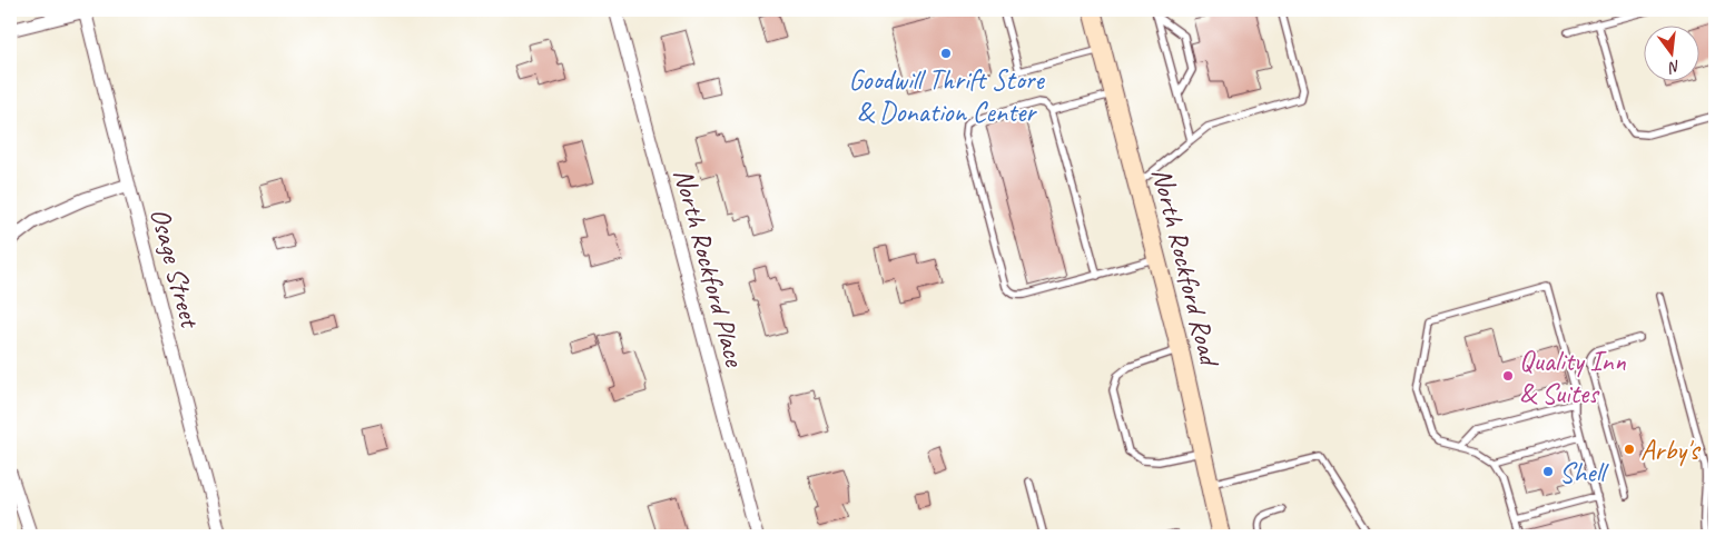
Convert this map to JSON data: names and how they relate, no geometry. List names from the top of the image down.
{
  "streets": {
    "street": ["North Rockford Road", "Osage Street", "North Rockford Place"]
  },
  "places": [
    "Goodwill Thrift Store & Donation Center",
    "Quality Inn & Suites",
    "Arby's",
    "Shell"
  ],
  "north": "bottom"
}
